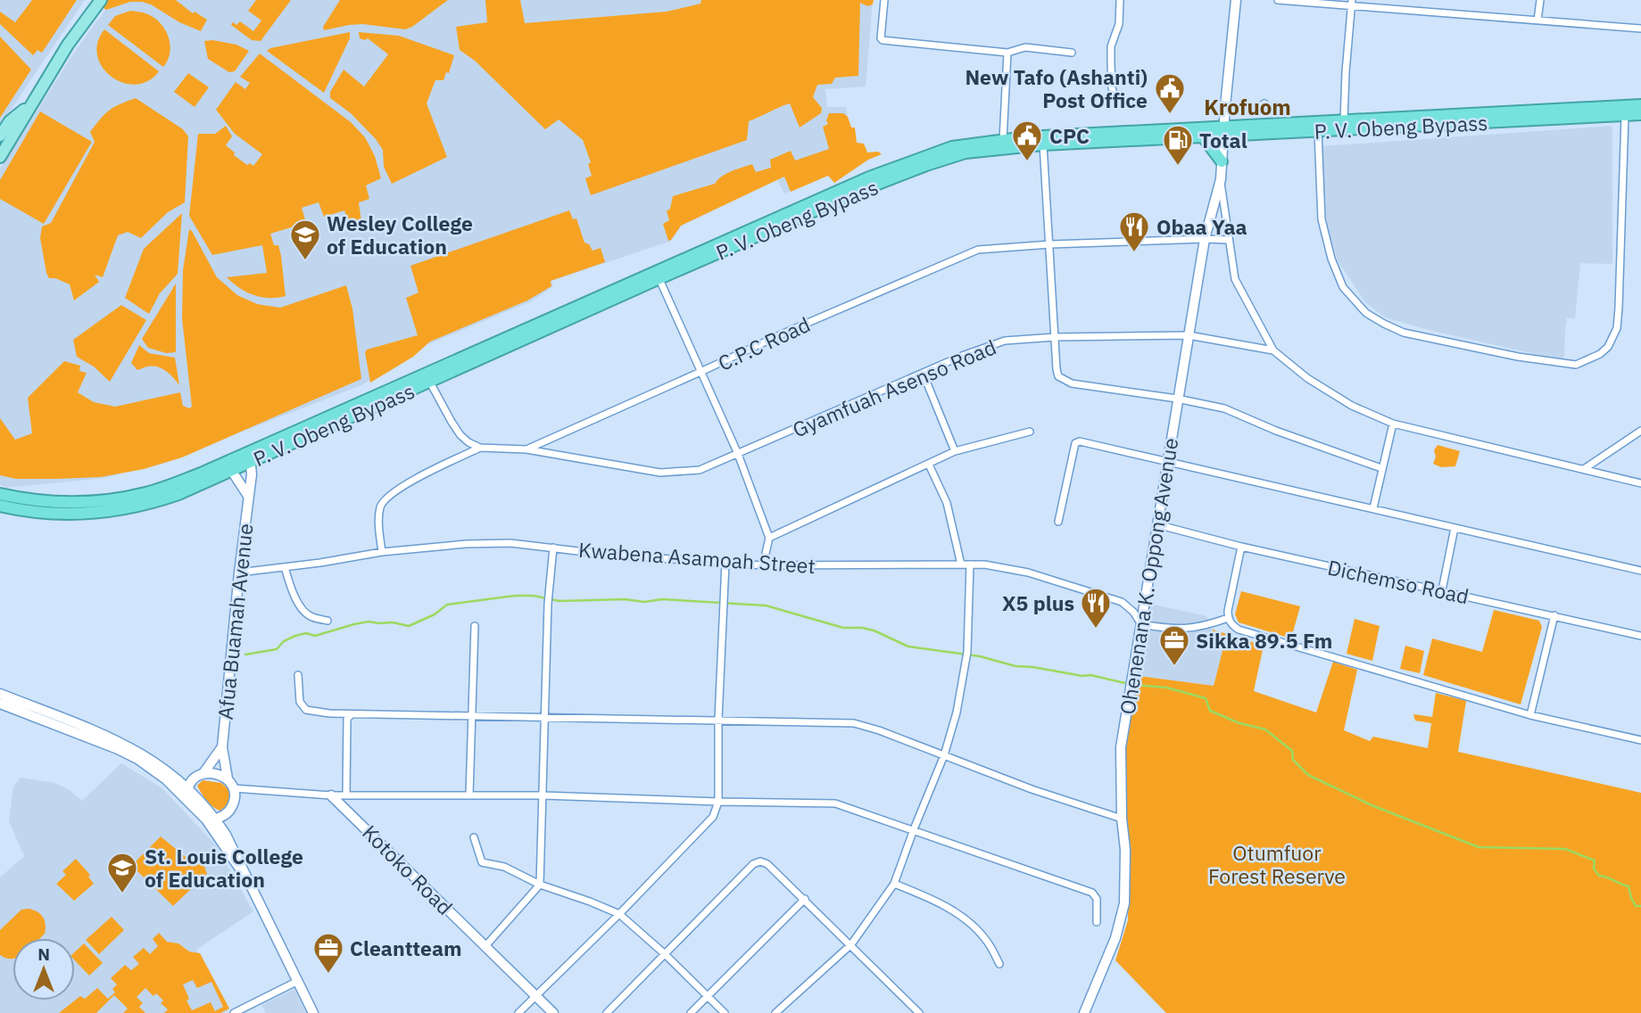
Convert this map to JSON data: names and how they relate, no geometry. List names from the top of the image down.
{
  "streets": {
    "highway": ["P. V. Obeng Bypass"],
    "street": [
      "C.P.C Road",
      "Gyamfuah Asenso Road",
      "Kwabena Asamoah Street",
      "Ohenenana K. Oppong Avenue",
      "Dichemso Road",
      "Afua Buamah Avenue",
      "Kotoko Road"
    ]
  },
  "crossings": [
    ["P. V. Obeng Bypass", "Ohenenana K. Oppong Avenue"],
    ["P. V. Obeng Bypass", "Afua Buamah Avenue"],
    ["C.P.C Road", "Ohenenana K. Oppong Avenue"],
    ["Gyamfuah Asenso Road", "Ohenenana K. Oppong Avenue"],
    ["Kwabena Asamoah Street", "Ohenenana K. Oppong Avenue"],
    ["Kwabena Asamoah Street", "Afua Buamah Avenue"],
    ["Ohenenana K. Oppong Avenue", "Dichemso Road"]
  ],
  "districts": ["Krofuom"],
  "parks": ["Otumfuor Forest Reserve"],
  "places": {
    "public building": ["New Tafo (Ashanti) Post Office", "CPC"],
    "fuel station": ["Total"],
    "restaurant": ["Obaa Yaa", "X5 plus"],
    "school or university": ["Wesley College of Education", "St. Louis College of Education"],
    "office": ["Sikka 89.5 Fm", "Cleantteam"]
  },
  "north": "top"
}
